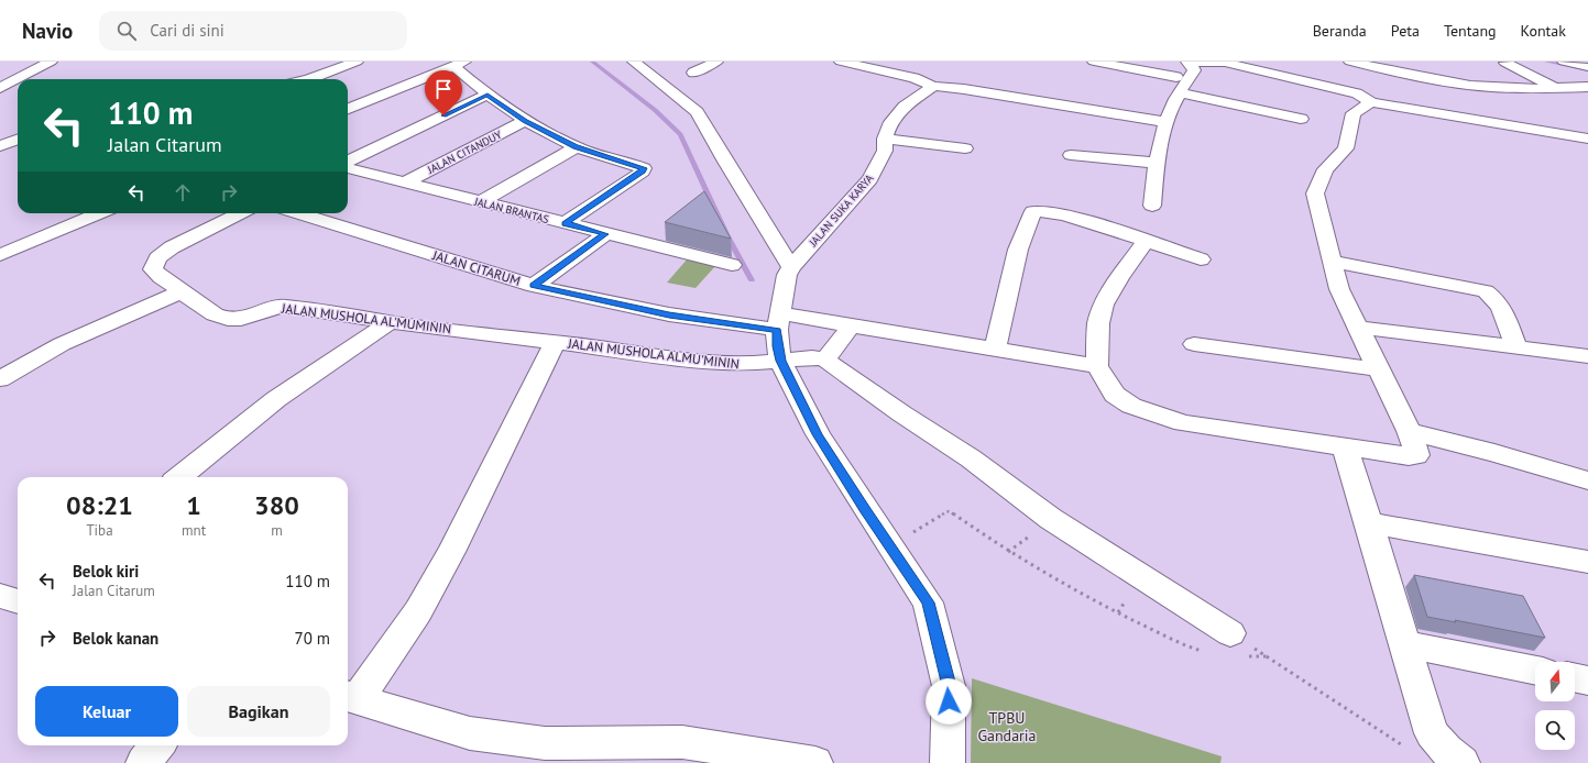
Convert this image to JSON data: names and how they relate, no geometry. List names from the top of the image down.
{
  "streets": {
    "street": [
      "JALAN CITANDUY",
      "JALAN BRANTAS",
      "JALAN SUKA KARYA",
      "JALAN CITARUM",
      "JALAN MUSHOLA AL'MUMININ",
      "JALAN MUSHOLA ALMU'MININ"
    ]
  },
  "crossings": [
    ["JALAN CITANDUY", "JALAN BRANTAS"],
    ["JALAN SUKA KARYA", "JALAN CITARUM"],
    ["JALAN SUKA KARYA", "JALAN MUSHOLA ALMU'MININ"],
    ["JALAN MUSHOLA AL'MUMININ", "JALAN MUSHOLA ALMU'MININ"]
  ],
  "parks": ["TPBU Gandaria"],
  "north": "top",
  "page": {
    "header": "Navio",
    "search": "Cari di sini",
    "nav": [
      "Beranda",
      "Peta",
      "Tentang",
      "Kontak"
    ],
    "turn": ["110 m", "Jalan Citarum"],
    "eta": [
      "08:21",
      "Tiba",
      "1",
      "mnt",
      "380",
      "m"
    ],
    "list": [
      {
        "name": "Belok kiri",
        "note": "Jalan Citarum",
        "value": "110 m"
      },
      {
        "name": "Belok kanan",
        "value": "70 m"
      }
    ],
    "buttons": ["Keluar", "Bagikan"]
  }
}
